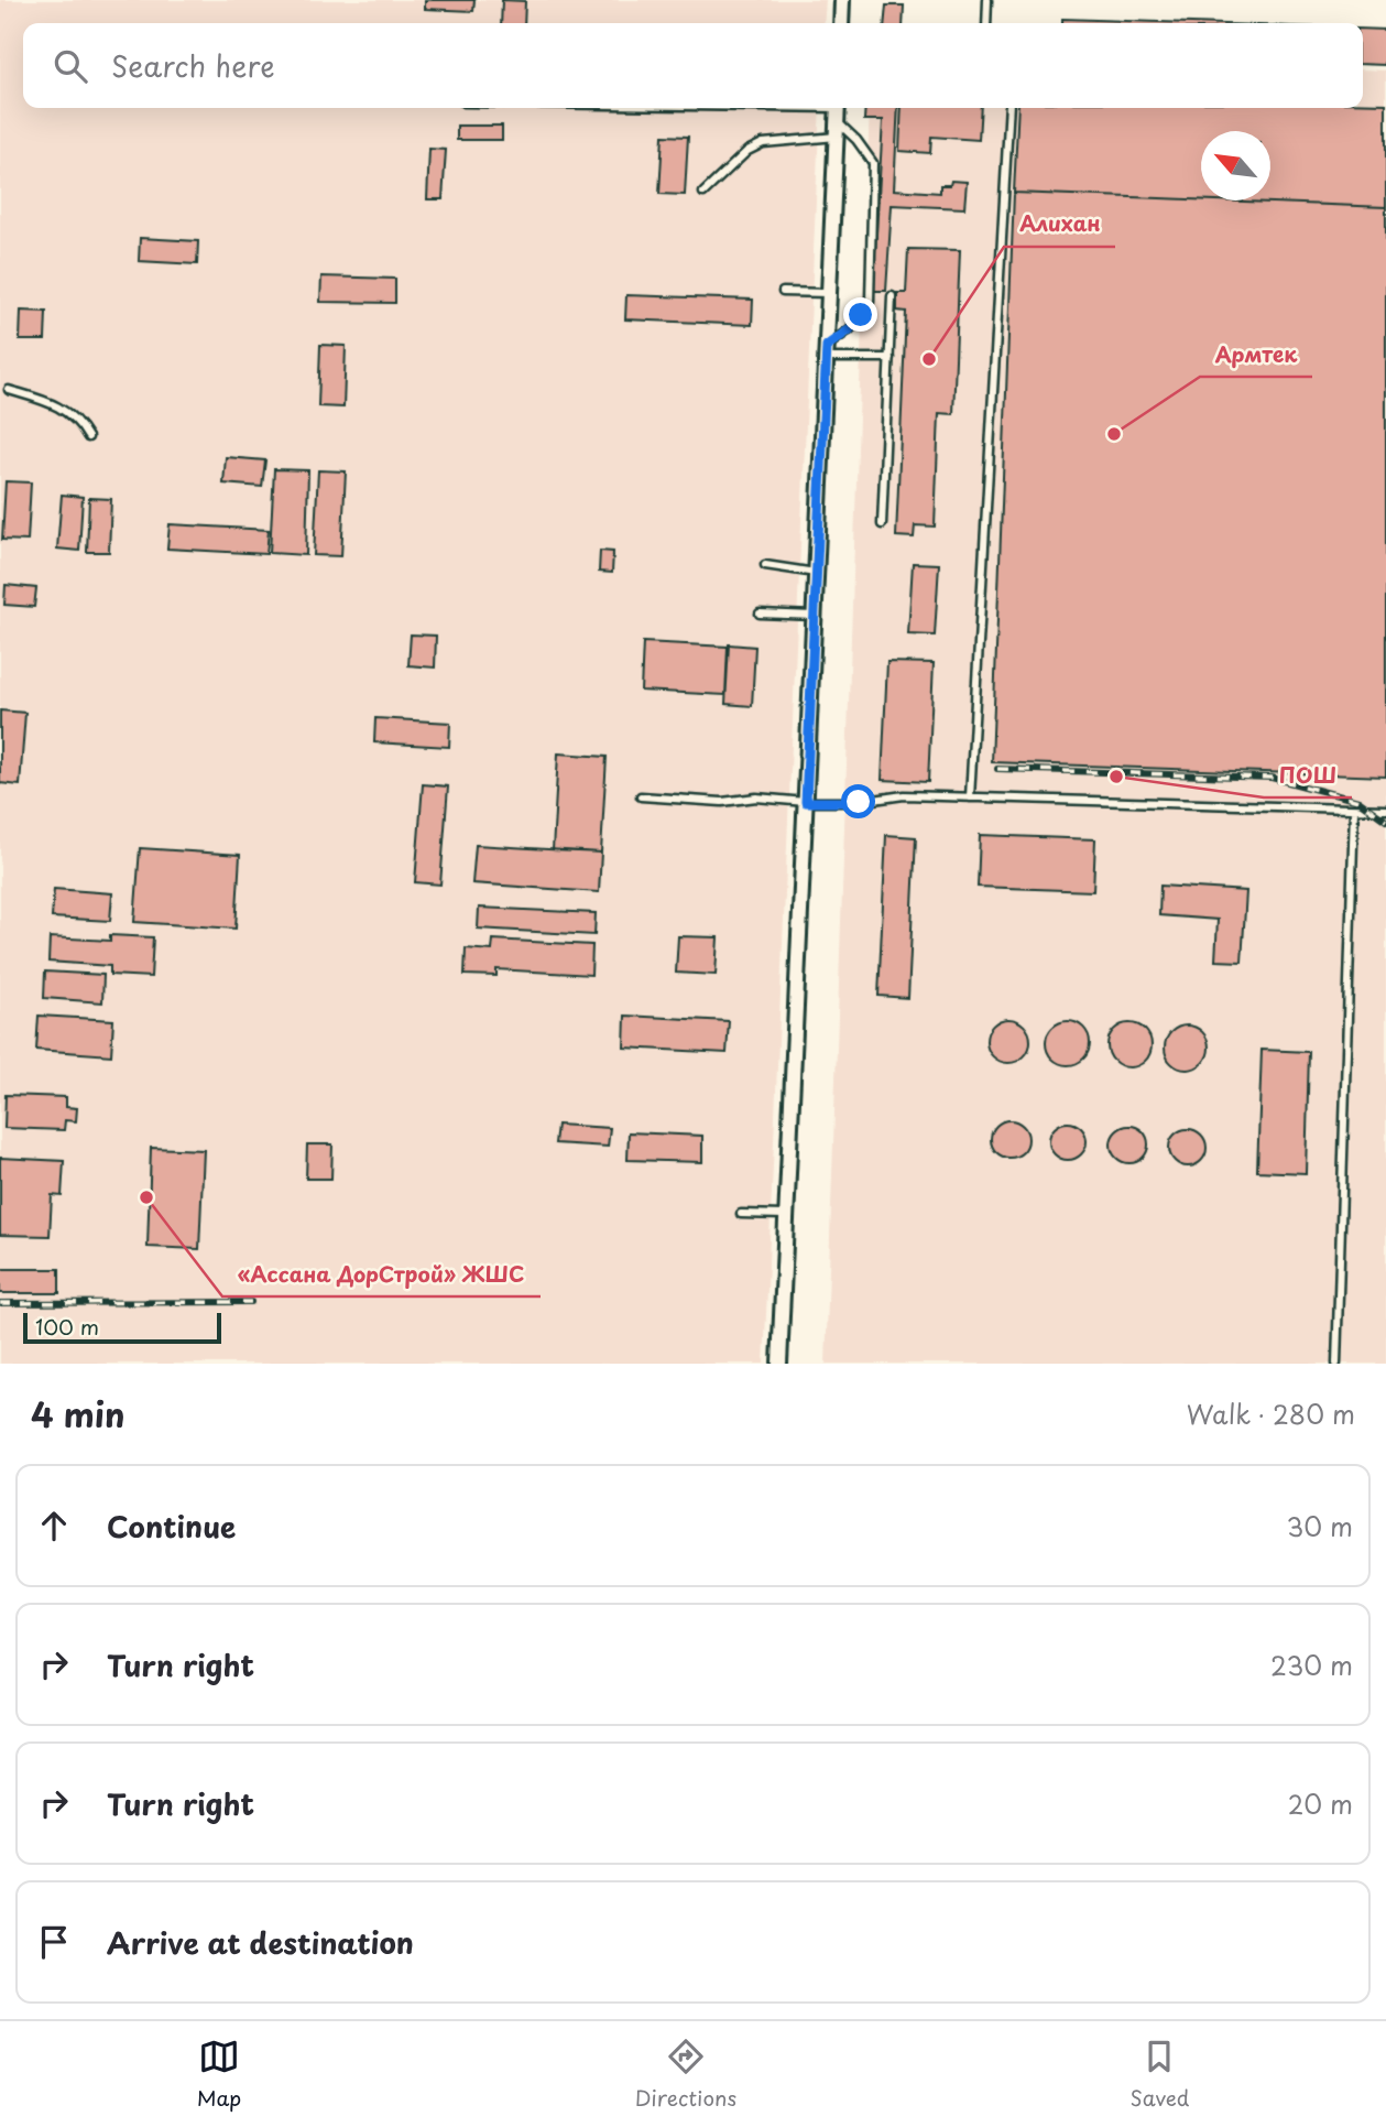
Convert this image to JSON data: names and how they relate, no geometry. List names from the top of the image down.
{
  "places": [
    "Алихан",
    "Армтек",
    "ПОШ",
    "«Ассана ДорСтрой» ЖШС"
  ],
  "scale_bar": "100 m",
  "north": "top left",
  "page": {
    "search": "Search here",
    "scale": "100 m",
    "heading": ["4 min", "Walk · 280 m"],
    "list": [
      ["Continue", "30 m"],
      ["Turn right", "230 m"],
      ["Turn right", "20 m"],
      "Arrive at destination"
    ],
    "nav": ["Map", "Directions", "Saved"]
  }
}
